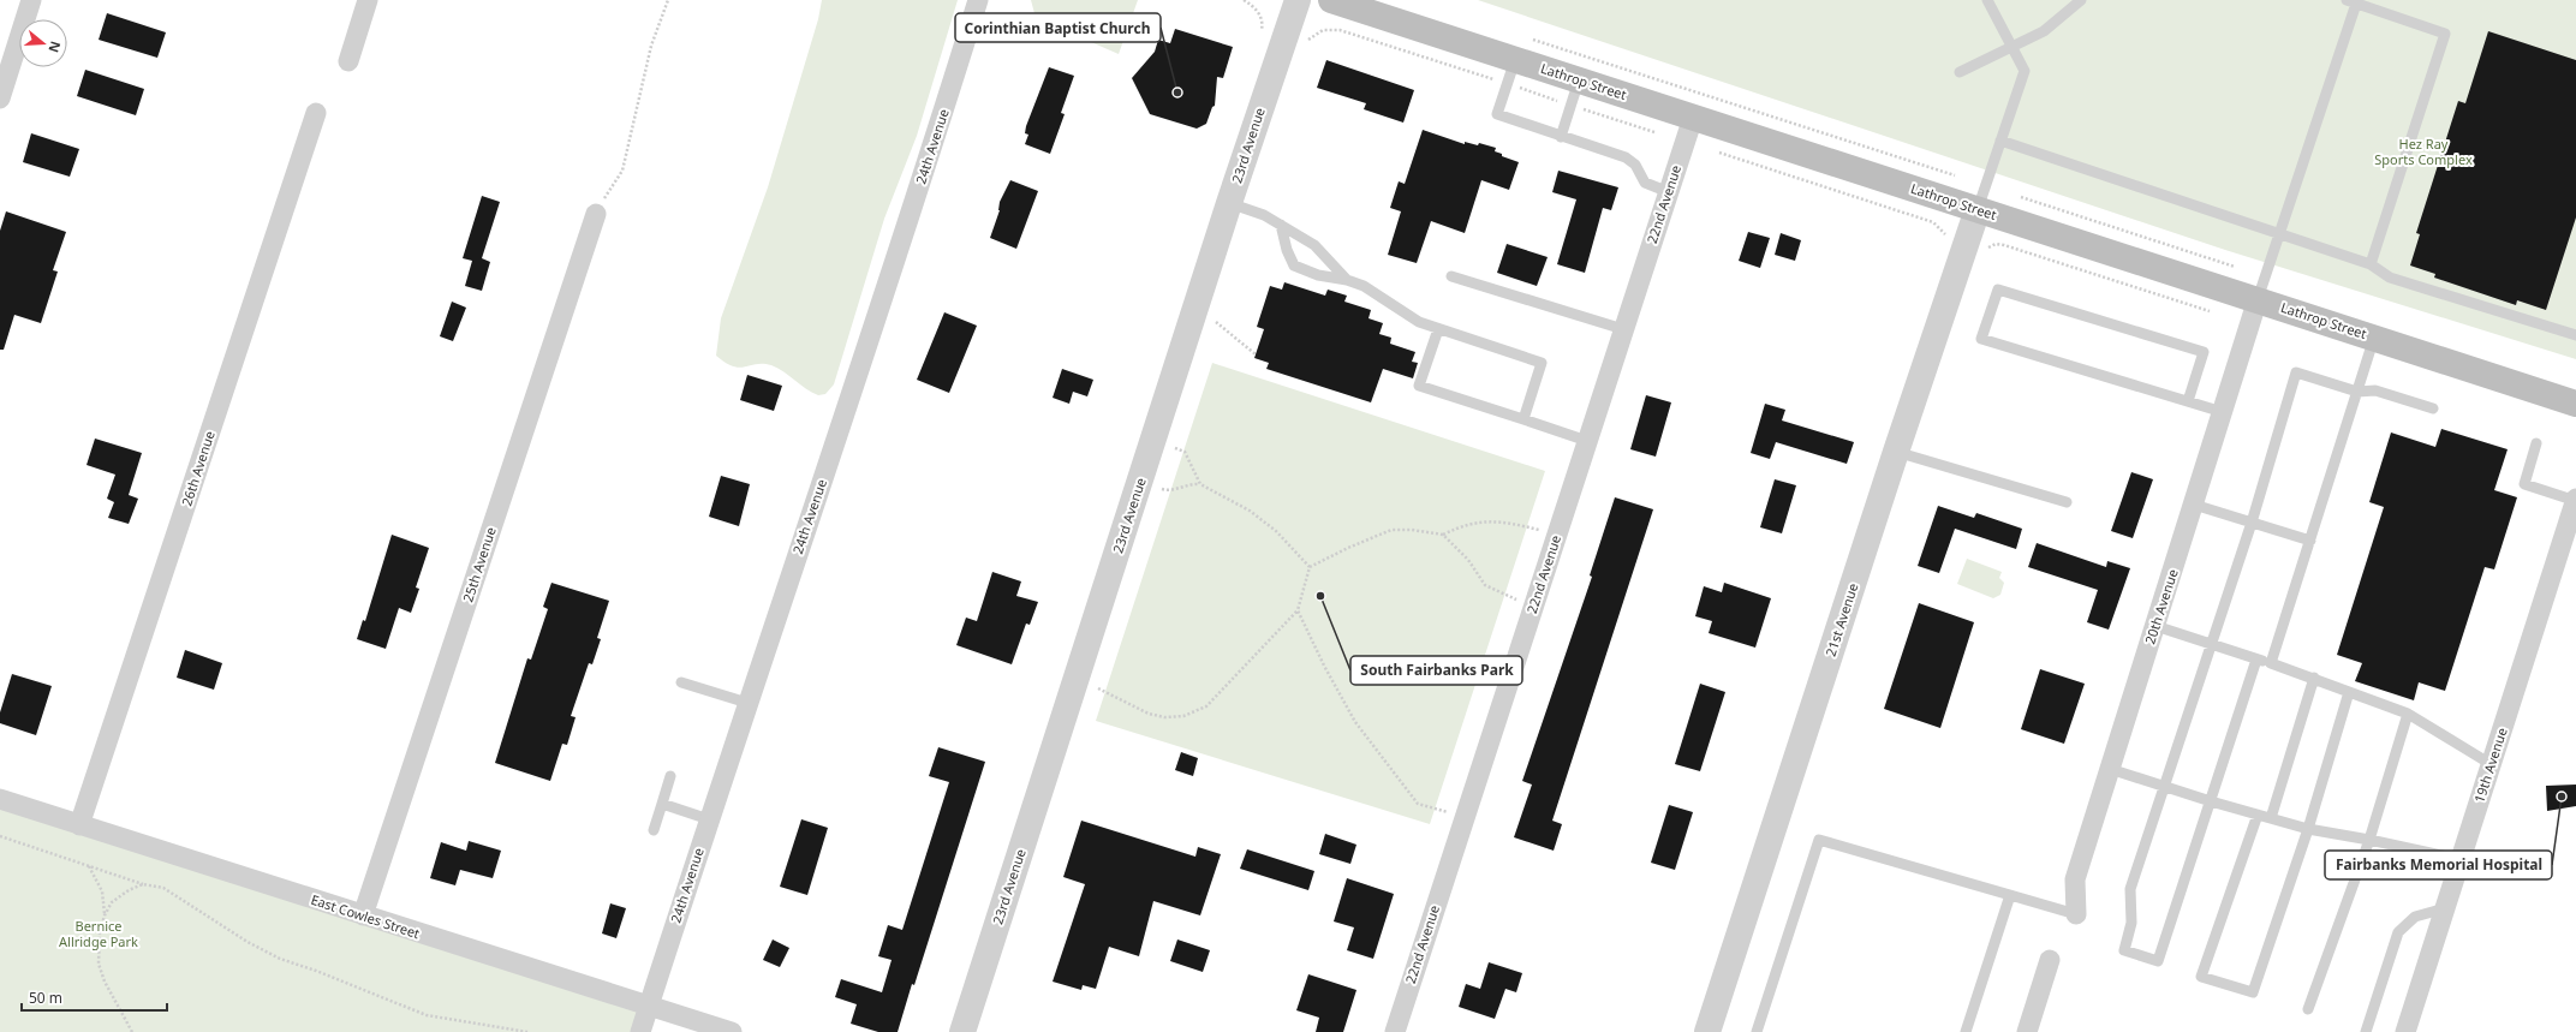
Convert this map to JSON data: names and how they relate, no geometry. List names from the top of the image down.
{
  "streets": {
    "main road": ["Lathrop Street"],
    "street": [
      "23rd Avenue",
      "24th Avenue",
      "22nd Avenue",
      "26th Avenue",
      "25th Avenue",
      "20th Avenue",
      "21st Avenue",
      "19th Avenue",
      "East Cowles Street"
    ]
  },
  "crossings": [
    ["Lathrop Street", "22nd Avenue"],
    ["Lathrop Street", "20th Avenue"],
    ["Lathrop Street", "21st Avenue"],
    ["24th Avenue", "East Cowles Street"],
    ["26th Avenue", "East Cowles Street"],
    ["25th Avenue", "East Cowles Street"]
  ],
  "parks": ["Hez Ray Sports Complex", "Bernice Allridge Park"],
  "places": ["Corinthian Baptist Church", "South Fairbanks Park", "Fairbanks Memorial Hospital"],
  "scale_bar": "50 m",
  "north": "right"
}
